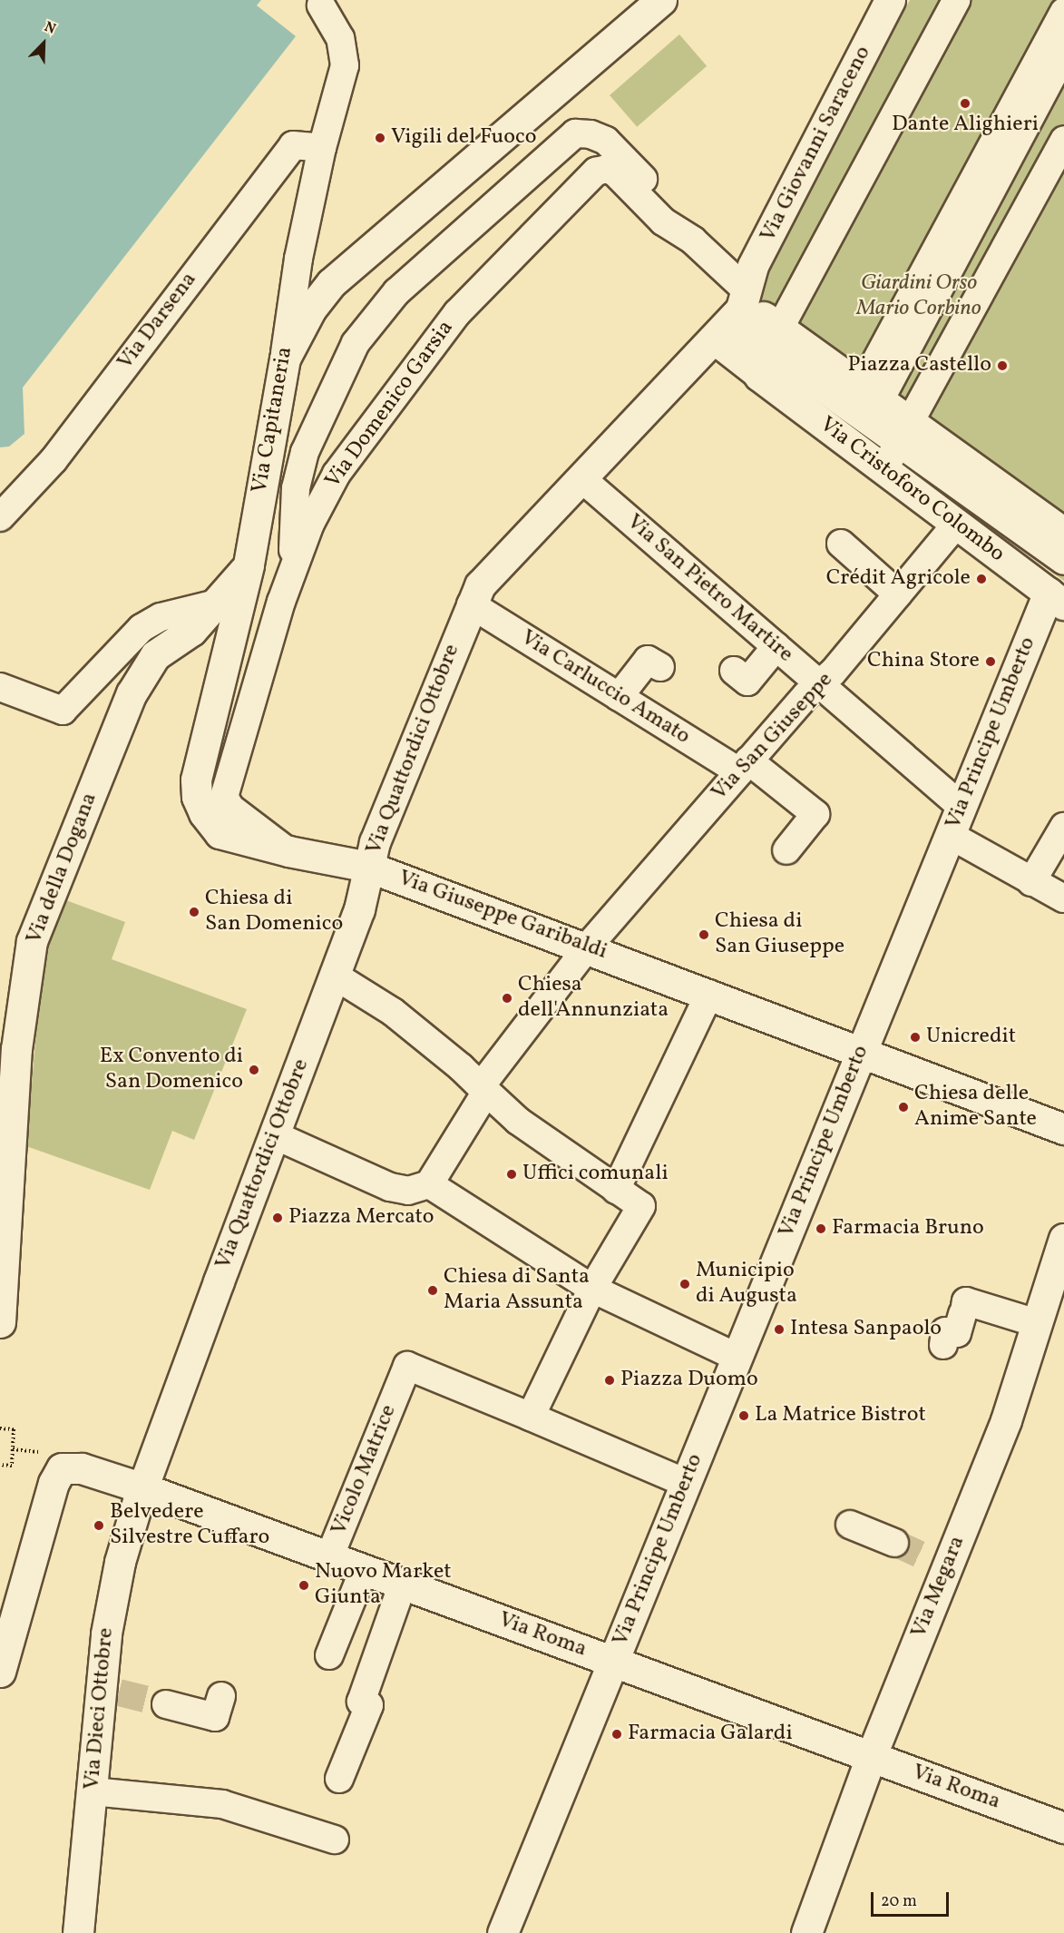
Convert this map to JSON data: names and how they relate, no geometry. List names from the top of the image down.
{
  "streets": {
    "street": [
      "Via Giovanni Saraceno",
      "Via Darsena",
      "Via Domenico Garsia",
      "Via Capitaneria",
      "Via Cristoforo Colombo",
      "Via San Pietro Martire",
      "Via Carluccio Amato",
      "Via Principe Umberto",
      "Via San Giuseppe",
      "Via Quattordici Ottobre",
      "Via della Dogana",
      "Via Giuseppe Garibaldi",
      "Vicolo Matrice",
      "Via Megara",
      "Via Roma",
      "Via Dieci Ottobre"
    ]
  },
  "crossings": [
    ["Via Giovanni Saraceno", "Via Quattordici Ottobre"],
    ["Via Darsena", "Via Capitaneria"],
    ["Via Domenico Garsia", "Via Capitaneria"],
    ["Via Domenico Garsia", "Via Giuseppe Garibaldi"],
    ["Via Capitaneria", "Via della Dogana"],
    ["Via Capitaneria", "Via Giuseppe Garibaldi"],
    ["Via Cristoforo Colombo", "Via Principe Umberto"],
    ["Via Cristoforo Colombo", "Via San Giuseppe"],
    ["Via San Pietro Martire", "Via Principe Umberto"],
    ["Via San Pietro Martire", "Via San Giuseppe"],
    ["Via San Pietro Martire", "Via Quattordici Ottobre"],
    ["Via Carluccio Amato", "Via San Giuseppe"],
    ["Via Carluccio Amato", "Via Quattordici Ottobre"],
    ["Via Principe Umberto", "Via Giuseppe Garibaldi"],
    ["Via Principe Umberto", "Via Roma"],
    ["Via San Giuseppe", "Via Giuseppe Garibaldi"],
    ["Via Quattordici Ottobre", "Via Giuseppe Garibaldi"],
    ["Via Quattordici Ottobre", "Via Roma"],
    ["Via Quattordici Ottobre", "Via Dieci Ottobre"],
    ["Vicolo Matrice", "Via Roma"],
    ["Via Megara", "Via Roma"],
    ["Via Roma", "Via Dieci Ottobre"]
  ],
  "parks": ["Giardini Orso Mario Corbino"],
  "places": [
    "Dante Alighieri",
    "Vigili del Fuoco",
    "Piazza Castello",
    "Crédit Agricole",
    "China Store",
    "Chiesa di San Domenico",
    "Chiesa di San Giuseppe",
    "Chiesa dell'Annunziata",
    "Unicredit",
    "Ex Convento di San Domenico",
    "Chiesa delle Anime Sante",
    "Uffici comunali",
    "Piazza Mercato",
    "Farmacia Bruno",
    "Municipio di Augusta",
    "Chiesa di Santa Maria Assunta",
    "Intesa Sanpaolo",
    "Piazza Duomo",
    "La Matrice Bistrot",
    "Belvedere Silvestre Cuffaro",
    "Nuovo Market Giunta",
    "Farmacia Galardi"
  ],
  "scale_bar": "20 m",
  "north": "top right"
}
